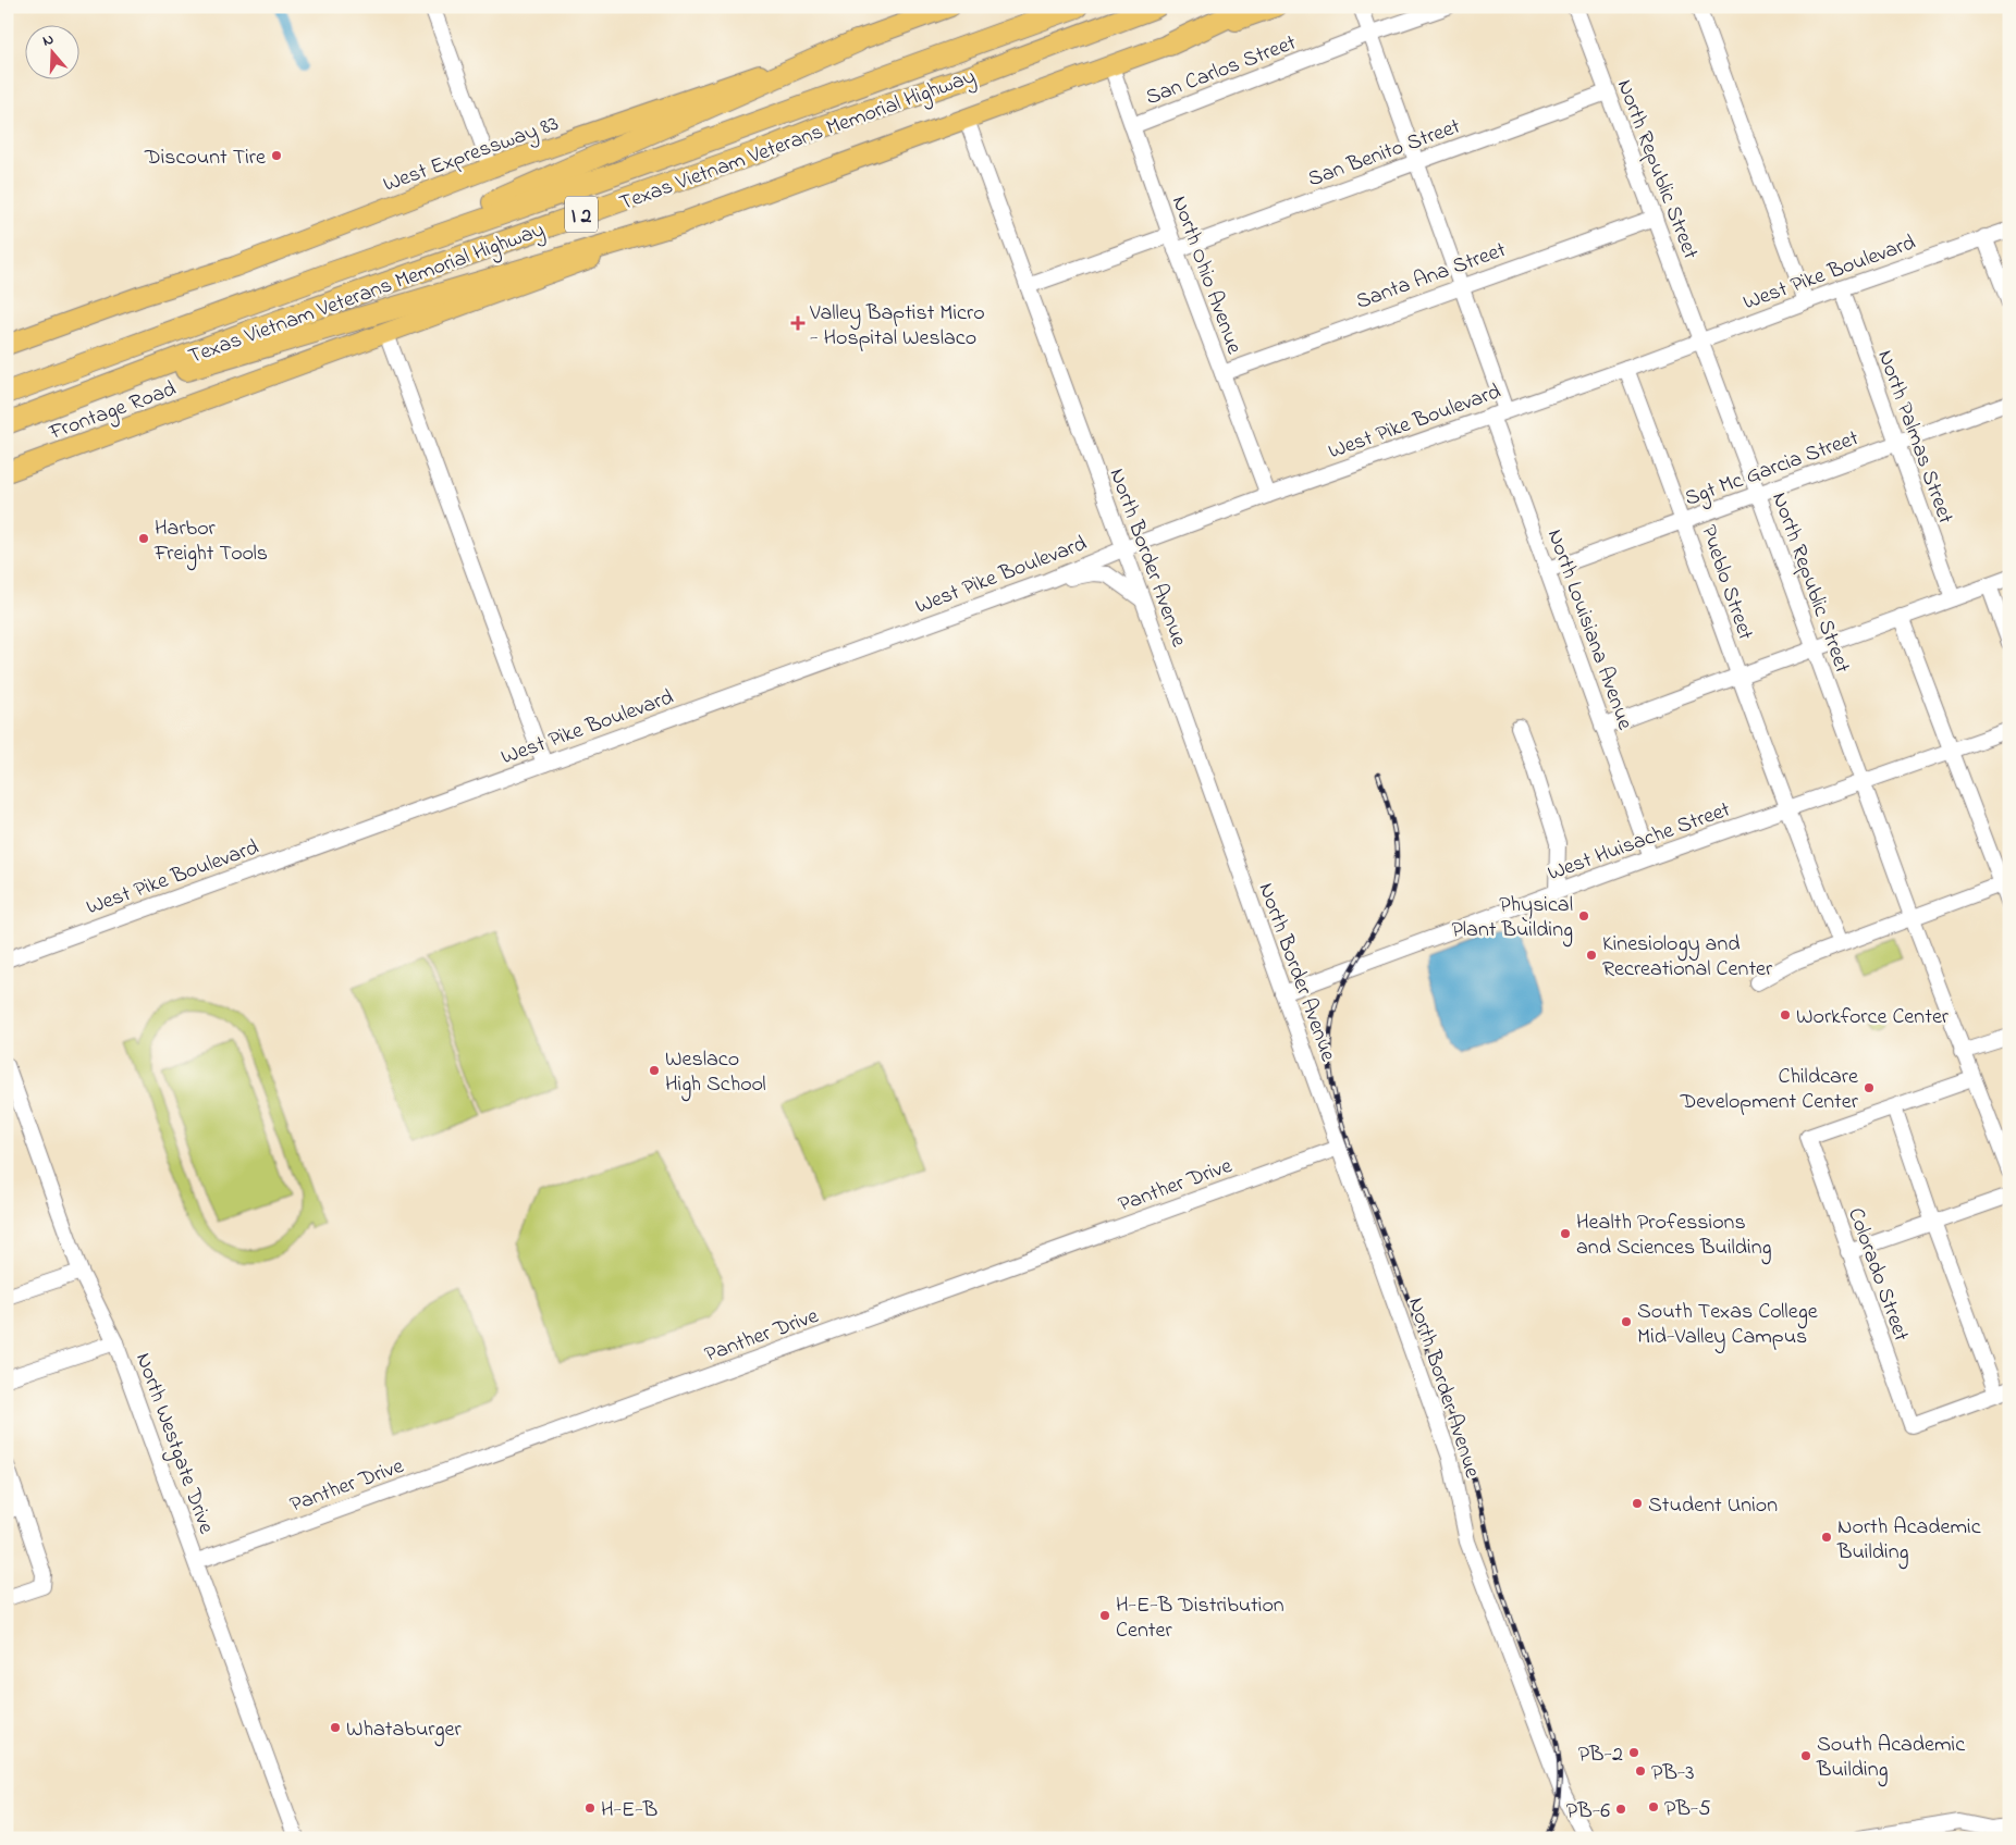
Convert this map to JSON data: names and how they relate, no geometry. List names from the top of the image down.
{
  "streets": {
    "highway": ["Texas Vietnam Veterans Memorial Highway", "I 2"],
    "main road": ["West Expressway 83", "Frontage Road"],
    "street": [
      "San Carlos Street",
      "San Benito Street",
      "North Republic Street",
      "West Pike Boulevard",
      "North Ohio Avenue",
      "Santa Ana Street",
      "North Palmas Street",
      "Sgt Mc Garcia Street",
      "North Border Avenue",
      "Pueblo Street",
      "North Louisiana Avenue",
      "West Huisache Street",
      "Panther Drive",
      "Colorado Street",
      "North Westgate Drive"
    ]
  },
  "crossings": [
    ["San Carlos Street", "North Ohio Avenue"],
    ["San Benito Street", "North Republic Street"],
    ["San Benito Street", "North Ohio Avenue"],
    ["North Republic Street", "West Pike Boulevard"],
    ["North Republic Street", "Santa Ana Street"],
    ["North Republic Street", "Sgt Mc Garcia Street"],
    ["North Republic Street", "West Huisache Street"],
    ["West Pike Boulevard", "North Ohio Avenue"],
    ["West Pike Boulevard", "North Palmas Street"],
    ["West Pike Boulevard", "North Border Avenue"],
    ["West Pike Boulevard", "Pueblo Street"],
    ["West Pike Boulevard", "North Louisiana Avenue"],
    ["North Ohio Avenue", "Santa Ana Street"],
    ["North Ohio Avenue", "Frontage Road"],
    ["Frontage Road", "North Border Avenue"],
    ["North Palmas Street", "Sgt Mc Garcia Street"],
    ["Sgt Mc Garcia Street", "Pueblo Street"],
    ["Sgt Mc Garcia Street", "North Louisiana Avenue"],
    ["North Border Avenue", "West Huisache Street"],
    ["North Border Avenue", "Panther Drive"],
    ["Pueblo Street", "West Huisache Street"],
    ["North Louisiana Avenue", "West Huisache Street"],
    ["Panther Drive", "North Westgate Drive"]
  ],
  "places": {
    "other": [
      "Discount Tire",
      "Harbor Freight Tools",
      "Physical Plant Building",
      "Kinesiology and Recreational Center",
      "Workforce Center",
      "Weslaco High School",
      "Childcare Development Center",
      "Health Professions and Sciences Building",
      "South Texas College Mid-Valley Campus",
      "Student Union",
      "North Academic Building",
      "H-E-B Distribution Center",
      "Whataburger",
      "PB-2",
      "South Academic Building",
      "PB-3",
      "PB-5",
      "H-E-B",
      "PB-6"
    ],
    "health": ["Valley Baptist Micro - Hospital Weslaco"]
  },
  "north": "top"
}
